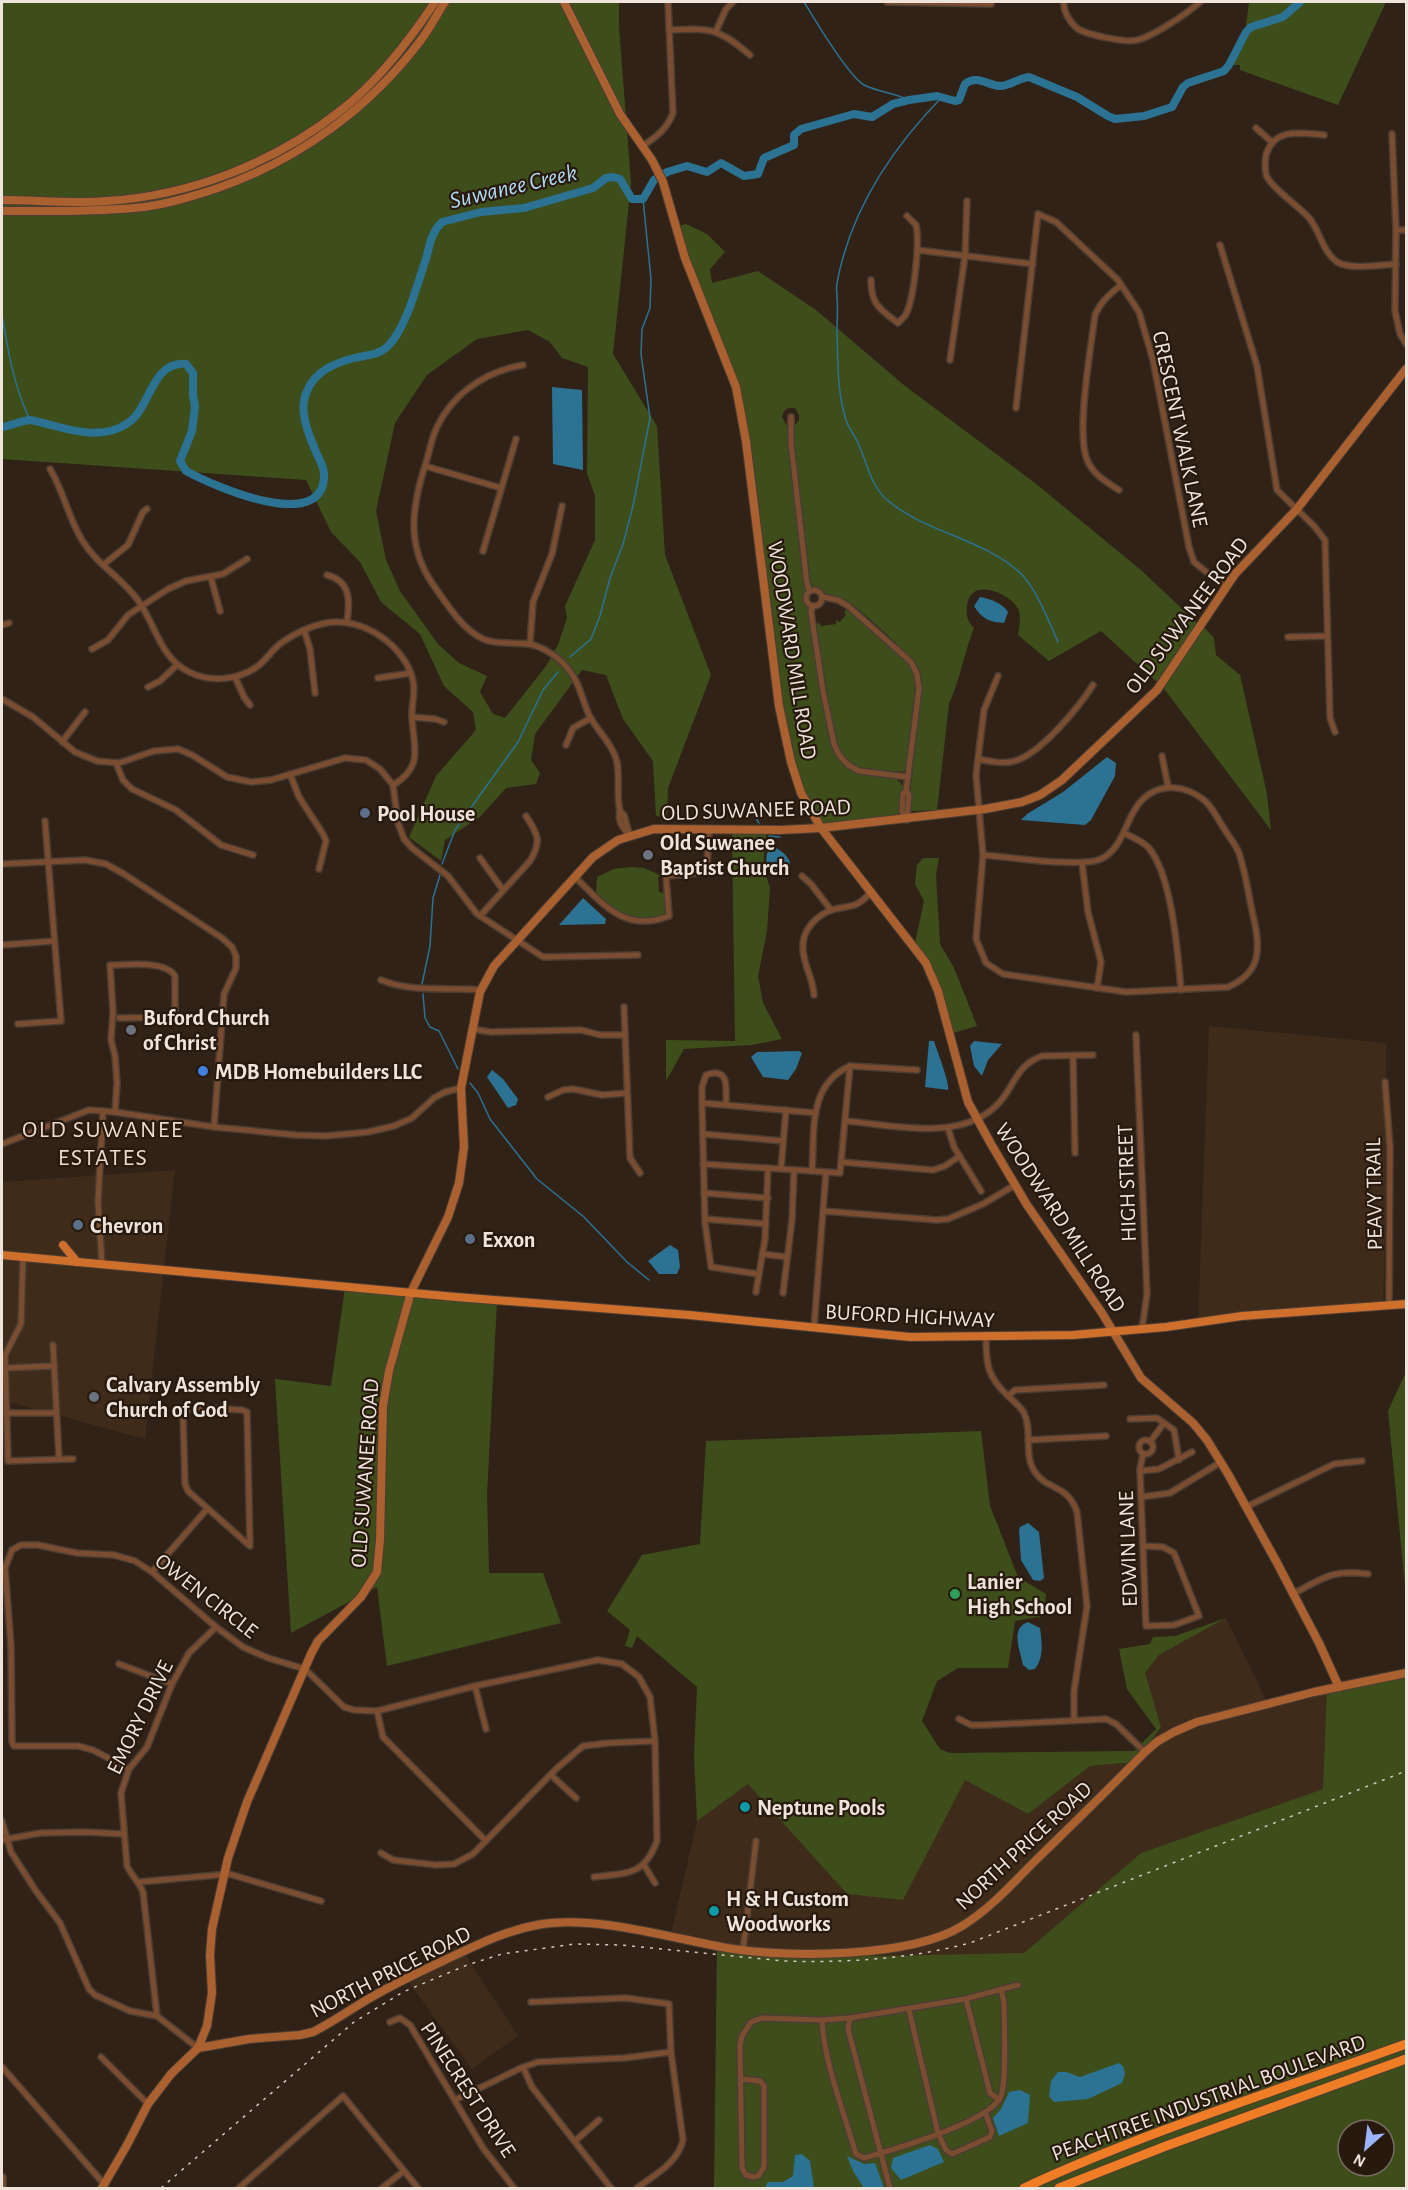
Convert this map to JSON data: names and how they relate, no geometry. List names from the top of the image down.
{
  "streets": {
    "highway": ["PEACHTREE INDUSTRIAL BOULEVARD"],
    "main road": ["BUFORD HIGHWAY"],
    "street": [
      "CRESCENT WALK LANE",
      "OLD SUWANEE ROAD",
      "WOODWARD MILL ROAD",
      "HIGH STREET",
      "PEAVY TRAIL",
      "EDWIN LANE",
      "OWEN CIRCLE",
      "EMORY DRIVE",
      "NORTH PRICE ROAD",
      "PINECREST DRIVE"
    ]
  },
  "crossings": [
    ["CRESCENT WALK LANE", "OLD SUWANEE ROAD"],
    ["OLD SUWANEE ROAD", "WOODWARD MILL ROAD"],
    ["OLD SUWANEE ROAD", "BUFORD HIGHWAY"],
    ["OLD SUWANEE ROAD", "OWEN CIRCLE"],
    ["OLD SUWANEE ROAD", "NORTH PRICE ROAD"],
    ["WOODWARD MILL ROAD", "BUFORD HIGHWAY"],
    ["WOODWARD MILL ROAD", "NORTH PRICE ROAD"],
    ["HIGH STREET", "BUFORD HIGHWAY"],
    ["PEAVY TRAIL", "BUFORD HIGHWAY"],
    ["OWEN CIRCLE", "EMORY DRIVE"]
  ],
  "districts": ["OLD SUWANEE ESTATES"],
  "water": ["Suwanee Creek"],
  "places": [
    "Pool House",
    "Old Suwanee Baptist Church",
    "Buford Church of Christ",
    "MDB Homebuilders LLC",
    "Chevron",
    "Exxon",
    "Calvary Assembly Church of God",
    "Lanier High School",
    "Neptune Pools",
    "H & H Custom Woodworks"
  ],
  "north": "bottom left"
}
